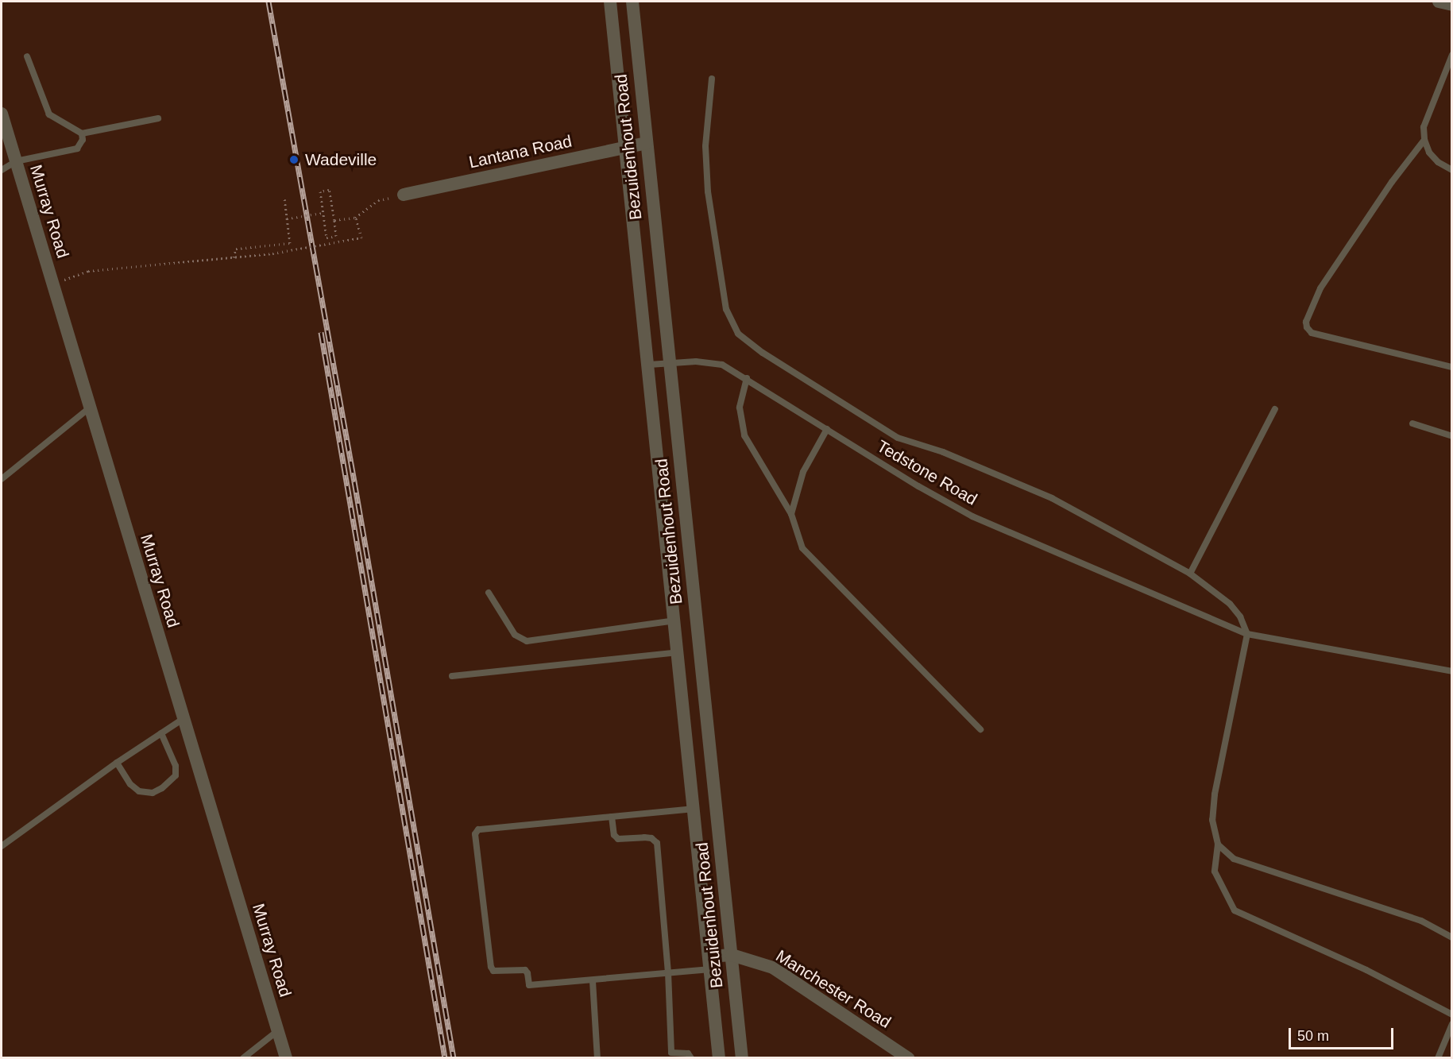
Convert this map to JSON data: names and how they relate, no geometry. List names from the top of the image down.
{
  "streets": {
    "street": [
      "Bezuidenhout Road",
      "Lantana Road",
      "Murray Road",
      "Manchester Road"
    ],
    "lane": ["Tedstone Road"]
  },
  "crossings": [
    ["Bezuidenhout Road", "Lantana Road"],
    ["Bezuidenhout Road", "Tedstone Road"],
    ["Bezuidenhout Road", "Manchester Road"]
  ],
  "places": ["Wadeville"],
  "scale_bar": "50 m"
}
